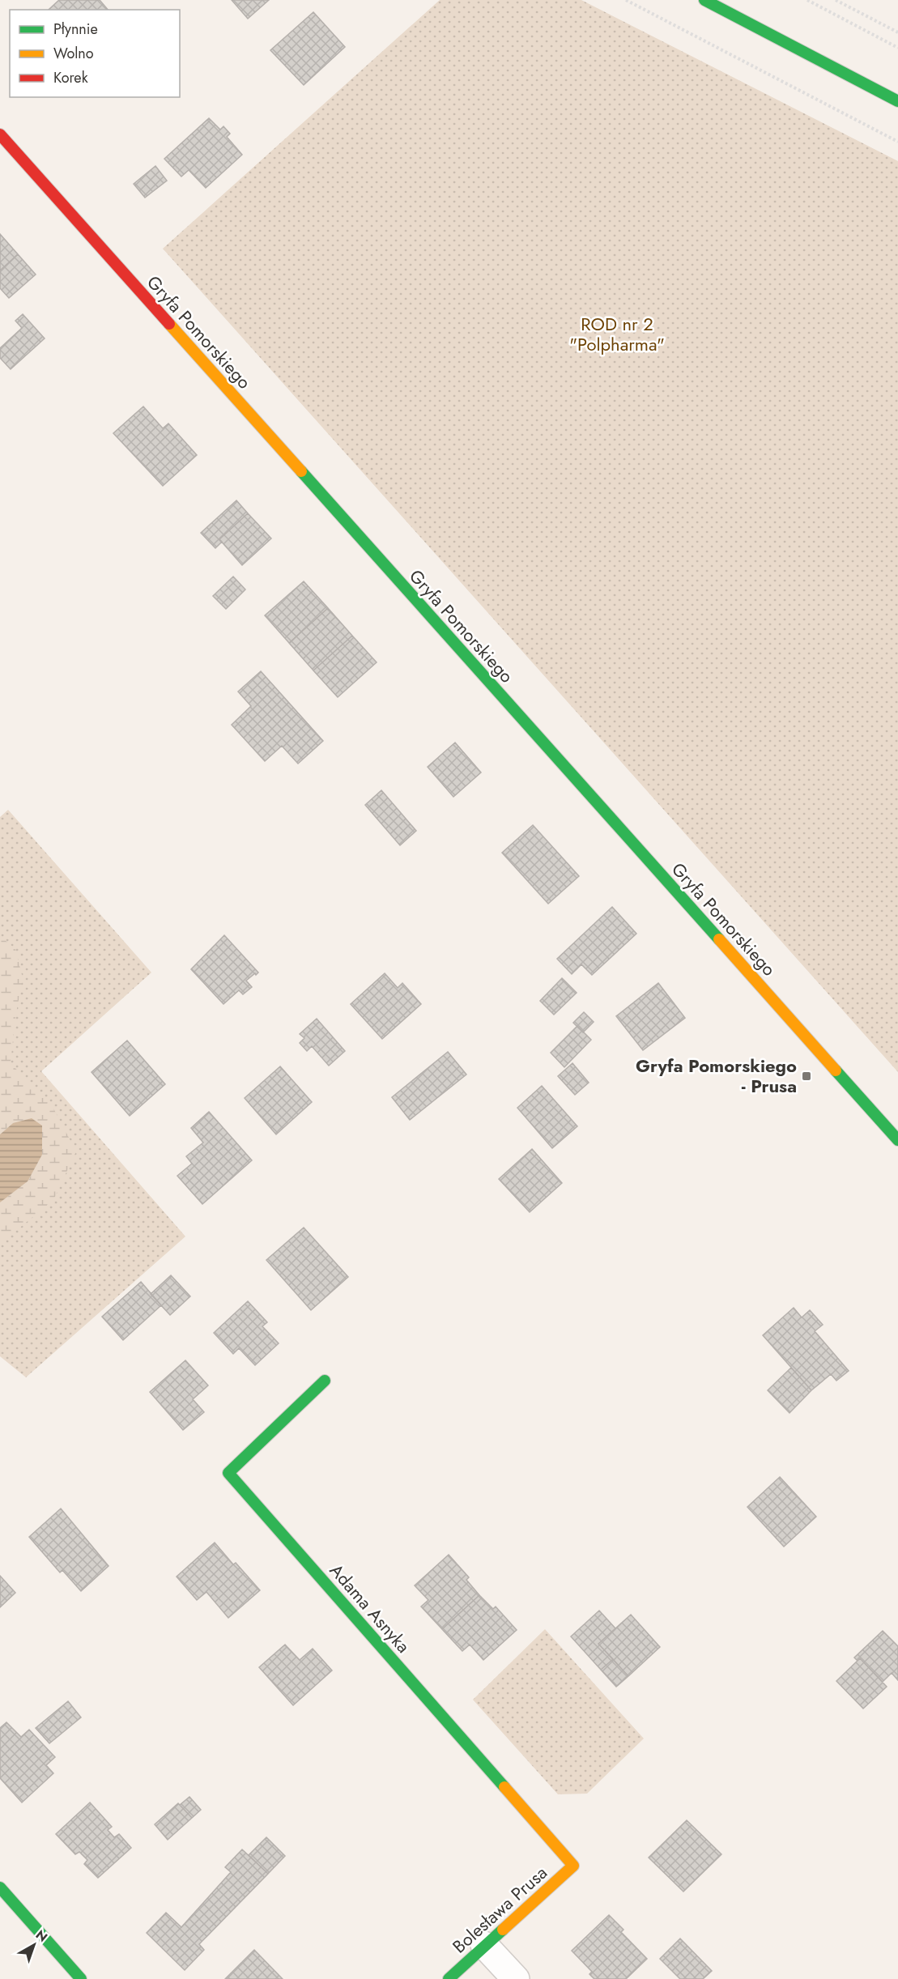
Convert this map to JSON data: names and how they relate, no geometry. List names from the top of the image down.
{
  "streets": {
    "street": ["Gryfa Pomorskiego", "Adama Asnyka", "Bolesława Prusa"]
  },
  "crossings": [
    ["Adama Asnyka", "Bolesława Prusa"]
  ],
  "parks": ["ROD nr 2 \"Polpharma\""],
  "places": {
    "transit": ["Gryfa Pomorskiego - Prusa"]
  },
  "legend": ["Płynnie", "Wolno", "Korek"],
  "north": "top right"
}
